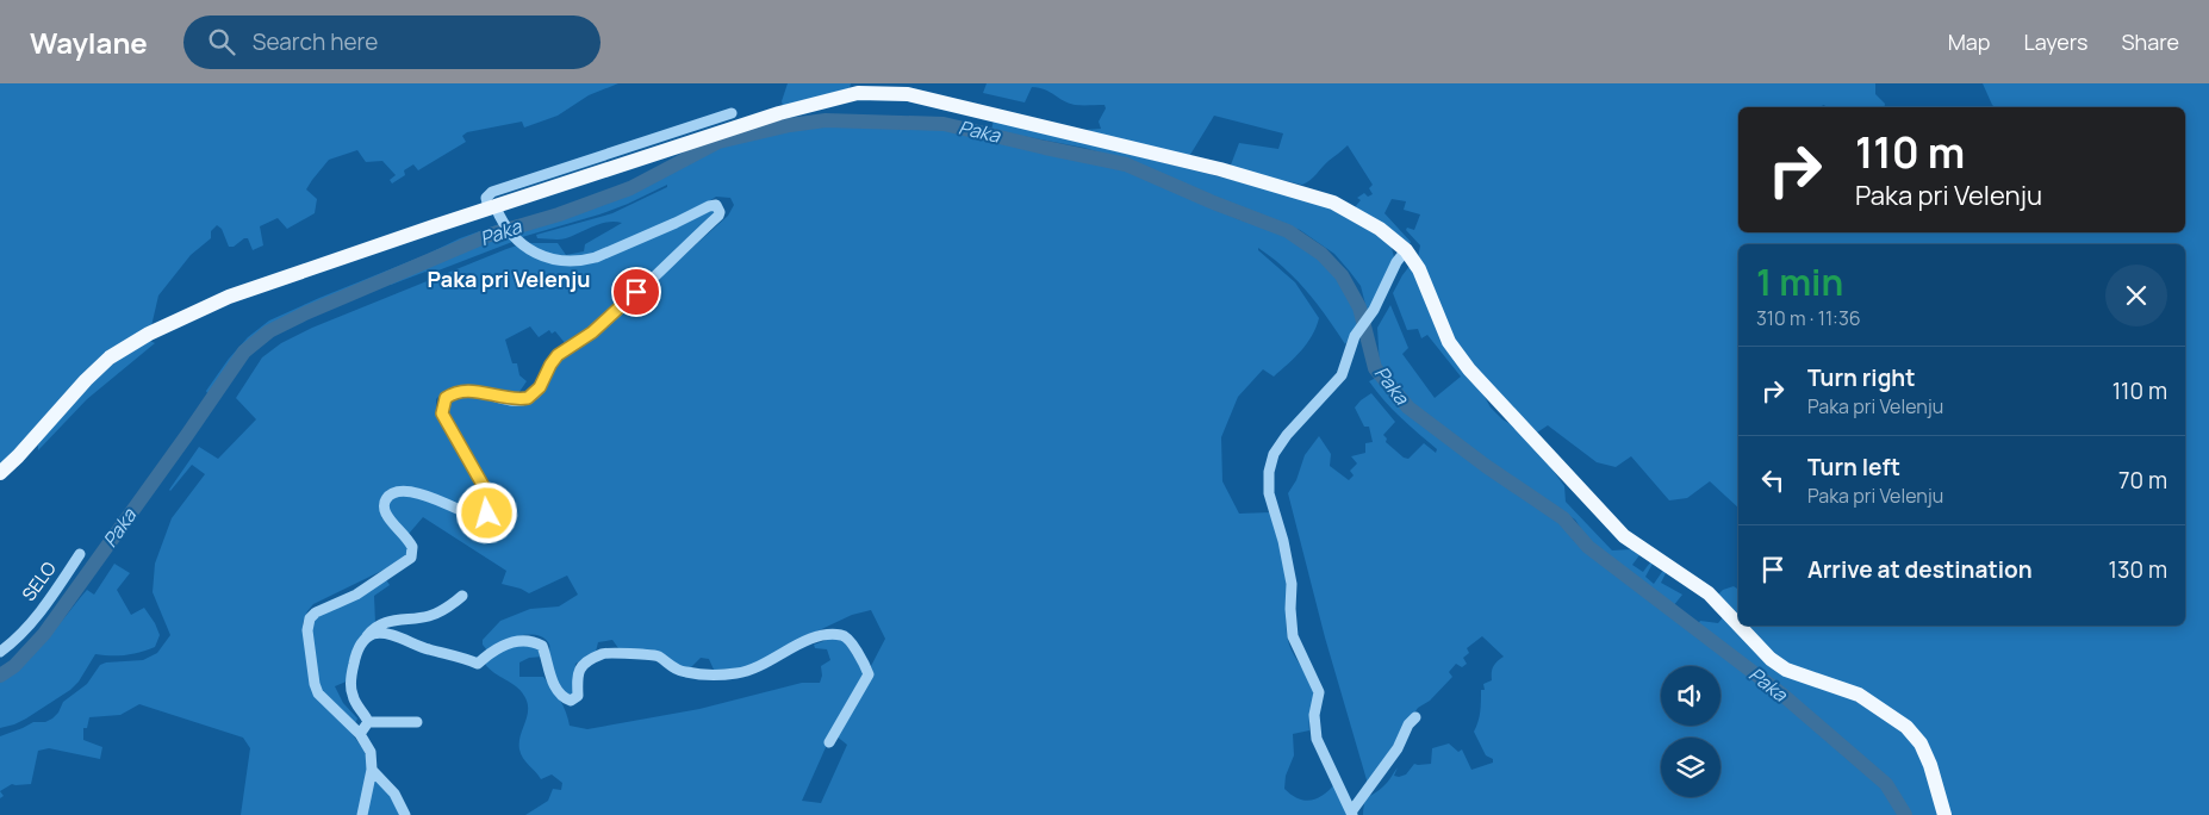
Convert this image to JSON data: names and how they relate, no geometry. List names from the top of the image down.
{
  "streets": {
    "street": ["SELO"]
  },
  "districts": ["Paka pri Velenju"],
  "water": ["Paka"],
  "page": {
    "header": "Waylane",
    "search": "Search here",
    "nav": ["Map", "Layers", "Share"],
    "turn": ["110 m", "Paka pri Velenju"],
    "heading": ["1 min", "310 m · 11:36"],
    "list": [
      {
        "name": "Turn right",
        "note": "Paka pri Velenju",
        "value": "110 m"
      },
      {
        "name": "Turn left",
        "note": "Paka pri Velenju",
        "value": "70 m"
      },
      {
        "name": "Arrive at destination",
        "value": "130 m"
      }
    ]
  }
}
